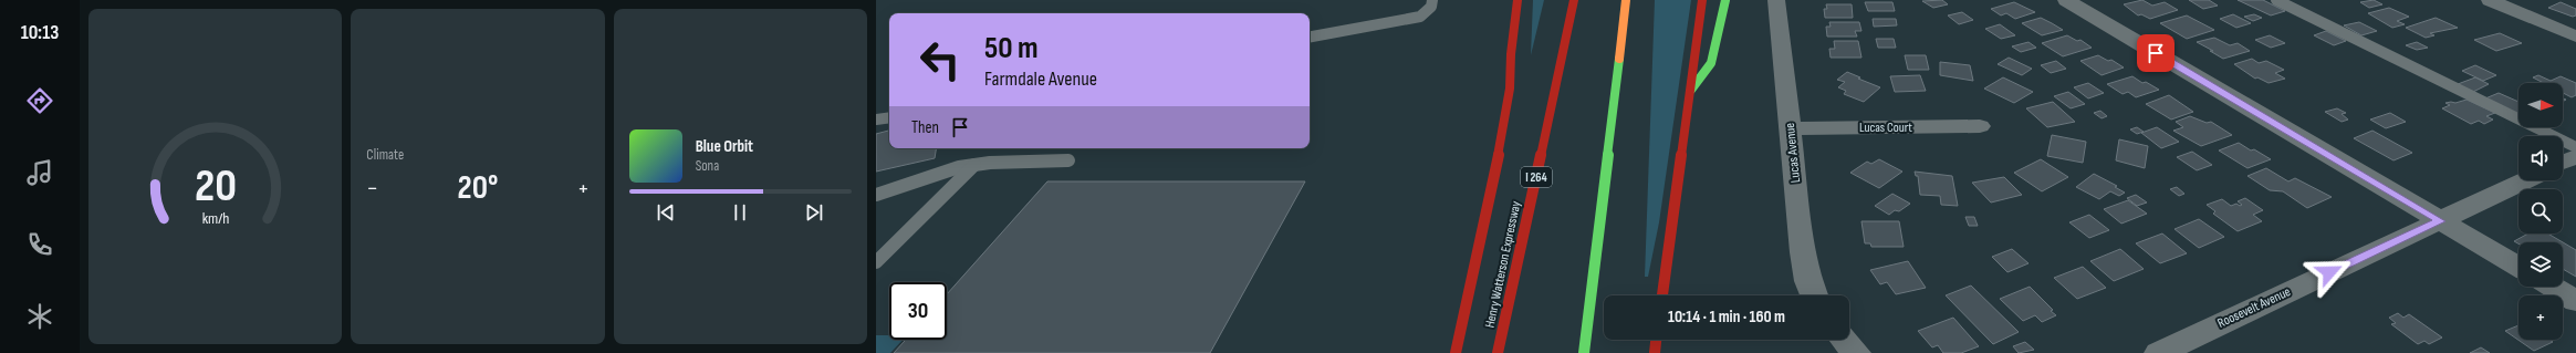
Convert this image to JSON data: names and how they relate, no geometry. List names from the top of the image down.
{
  "streets": {
    "highway": ["I 264", "Henry Watterson Expressway"],
    "street": ["Lucas Court", "Lucas Avenue", "Roosevelt Avenue"]
  },
  "crossings": [
    ["Lucas Court", "Lucas Avenue"]
  ],
  "north": "right",
  "page": {
    "tabs": "10:13",
    "tile": "Climate",
    "turn": ["50 m", "Farmdale Avenue"],
    "map_buttons": "+",
    "then": "Then",
    "song": ["Blue Orbit", "Sona"],
    "heat": ["−", "20°", "+"],
    "limit": "30",
    "trip": "10:14 · 1 min · 160 m",
    "gauge": ["20", "km/h"]
  }
}
